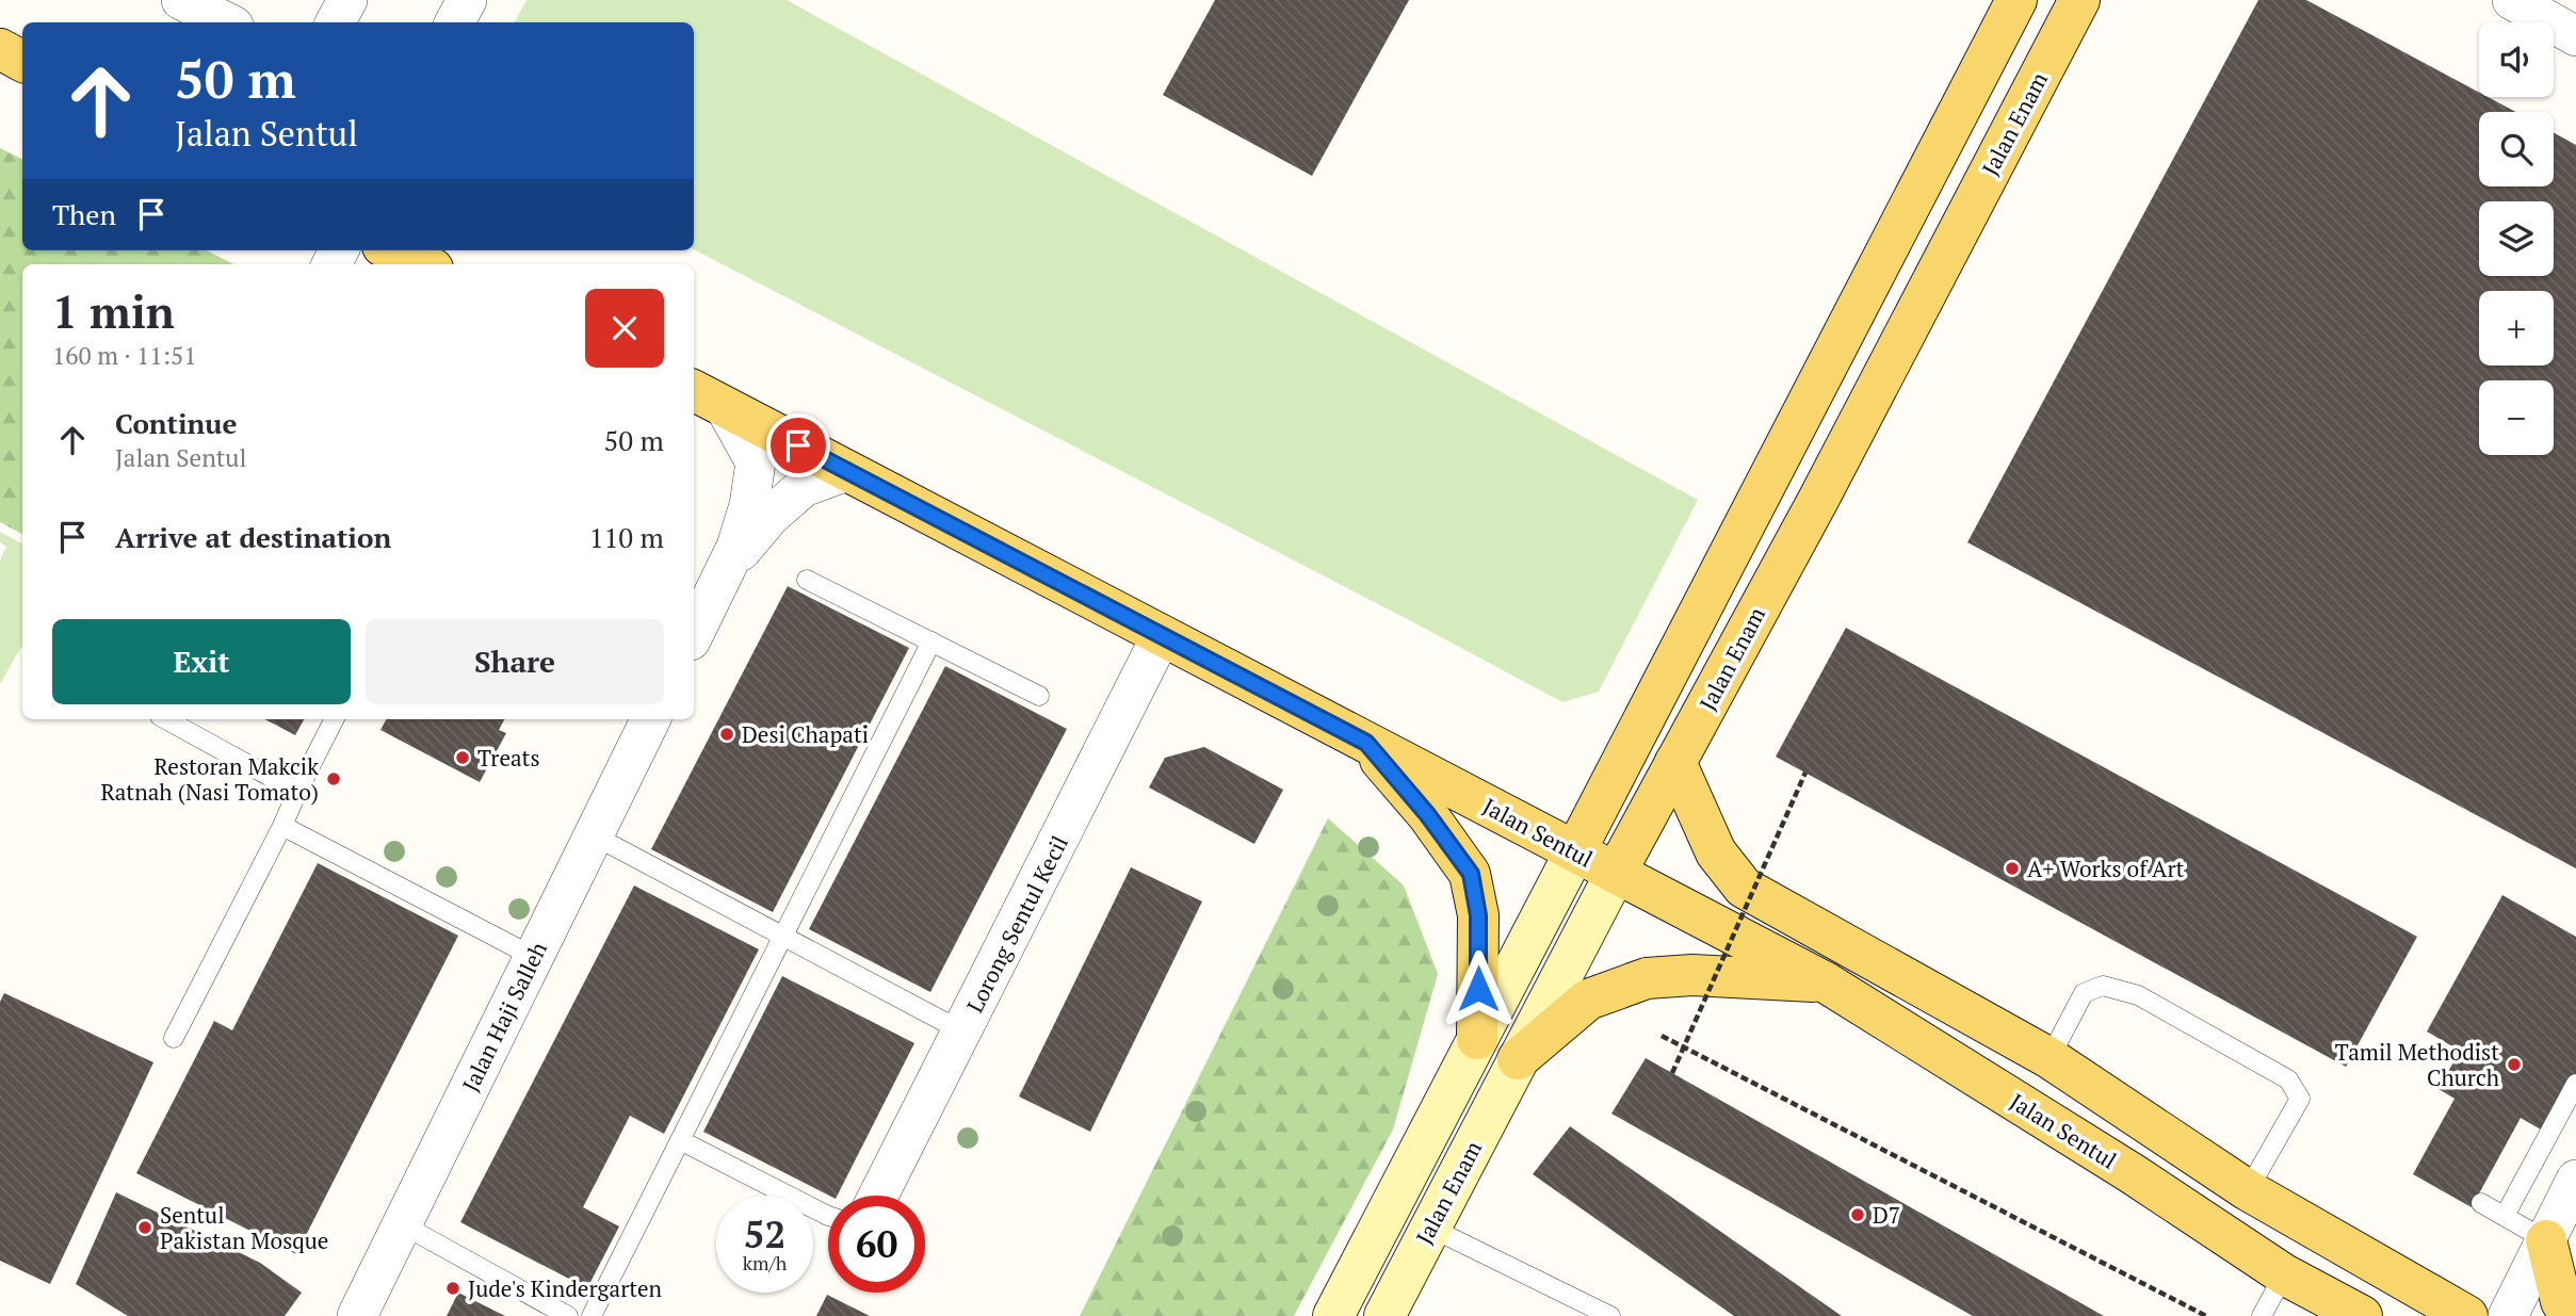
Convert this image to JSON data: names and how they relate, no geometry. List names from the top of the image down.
{
  "streets": {
    "main road": ["Jalan Enam", "Jalan Sentul"],
    "street": ["Lorong Sentul Kecil", "Jalan Haji Salleh"]
  },
  "crossings": [
    ["Jalan Enam", "Jalan Sentul"],
    ["Jalan Sentul", "Lorong Sentul Kecil"]
  ],
  "places": [
    "Desi Chapati",
    "Treats",
    "Restoran Makcik Ratnah (Nasi Tomato)",
    "A+ Works of Art",
    "Tamil Methodist Church",
    "D7",
    "Sentul Pakistan Mosque",
    "Jude's Kindergarten"
  ],
  "page": {
    "map_buttons": ["+", "−"],
    "turn": ["50 m", "Jalan Sentul"],
    "then": "Then",
    "heading": ["1 min", "160 m · 11:51"],
    "list": [
      {
        "name": "Continue",
        "note": "Jalan Sentul",
        "value": "50 m"
      },
      {
        "name": "Arrive at destination",
        "value": "110 m"
      }
    ],
    "buttons": ["Exit", "Share"],
    "speed": "52 km/h",
    "limit": "60"
  }
}
